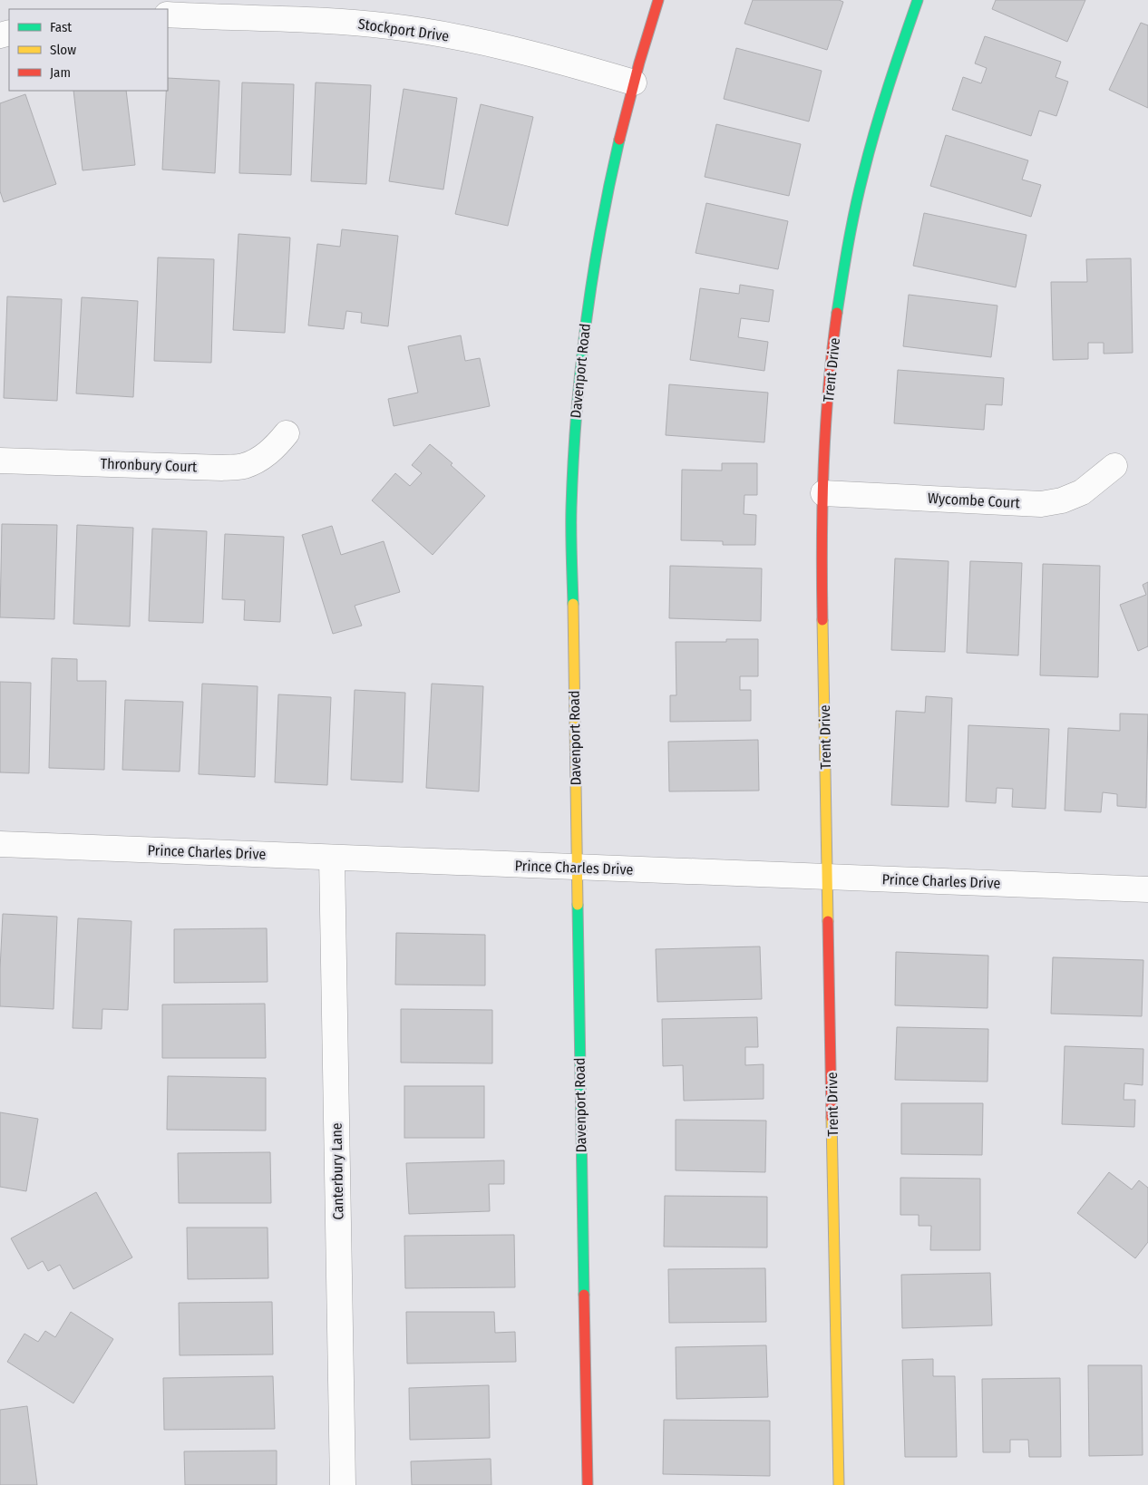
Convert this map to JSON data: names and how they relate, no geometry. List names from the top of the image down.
{
  "streets": {
    "street": [
      "Stockport Drive",
      "Trent Drive",
      "Davenport Road",
      "Thronbury Court",
      "Wycombe Court",
      "Prince Charles Drive",
      "Canterbury Lane"
    ]
  },
  "crossings": [
    ["Stockport Drive", "Davenport Road"],
    ["Trent Drive", "Wycombe Court"],
    ["Trent Drive", "Prince Charles Drive"],
    ["Davenport Road", "Prince Charles Drive"],
    ["Prince Charles Drive", "Canterbury Lane"]
  ],
  "legend": ["Fast", "Slow", "Jam"]
}
